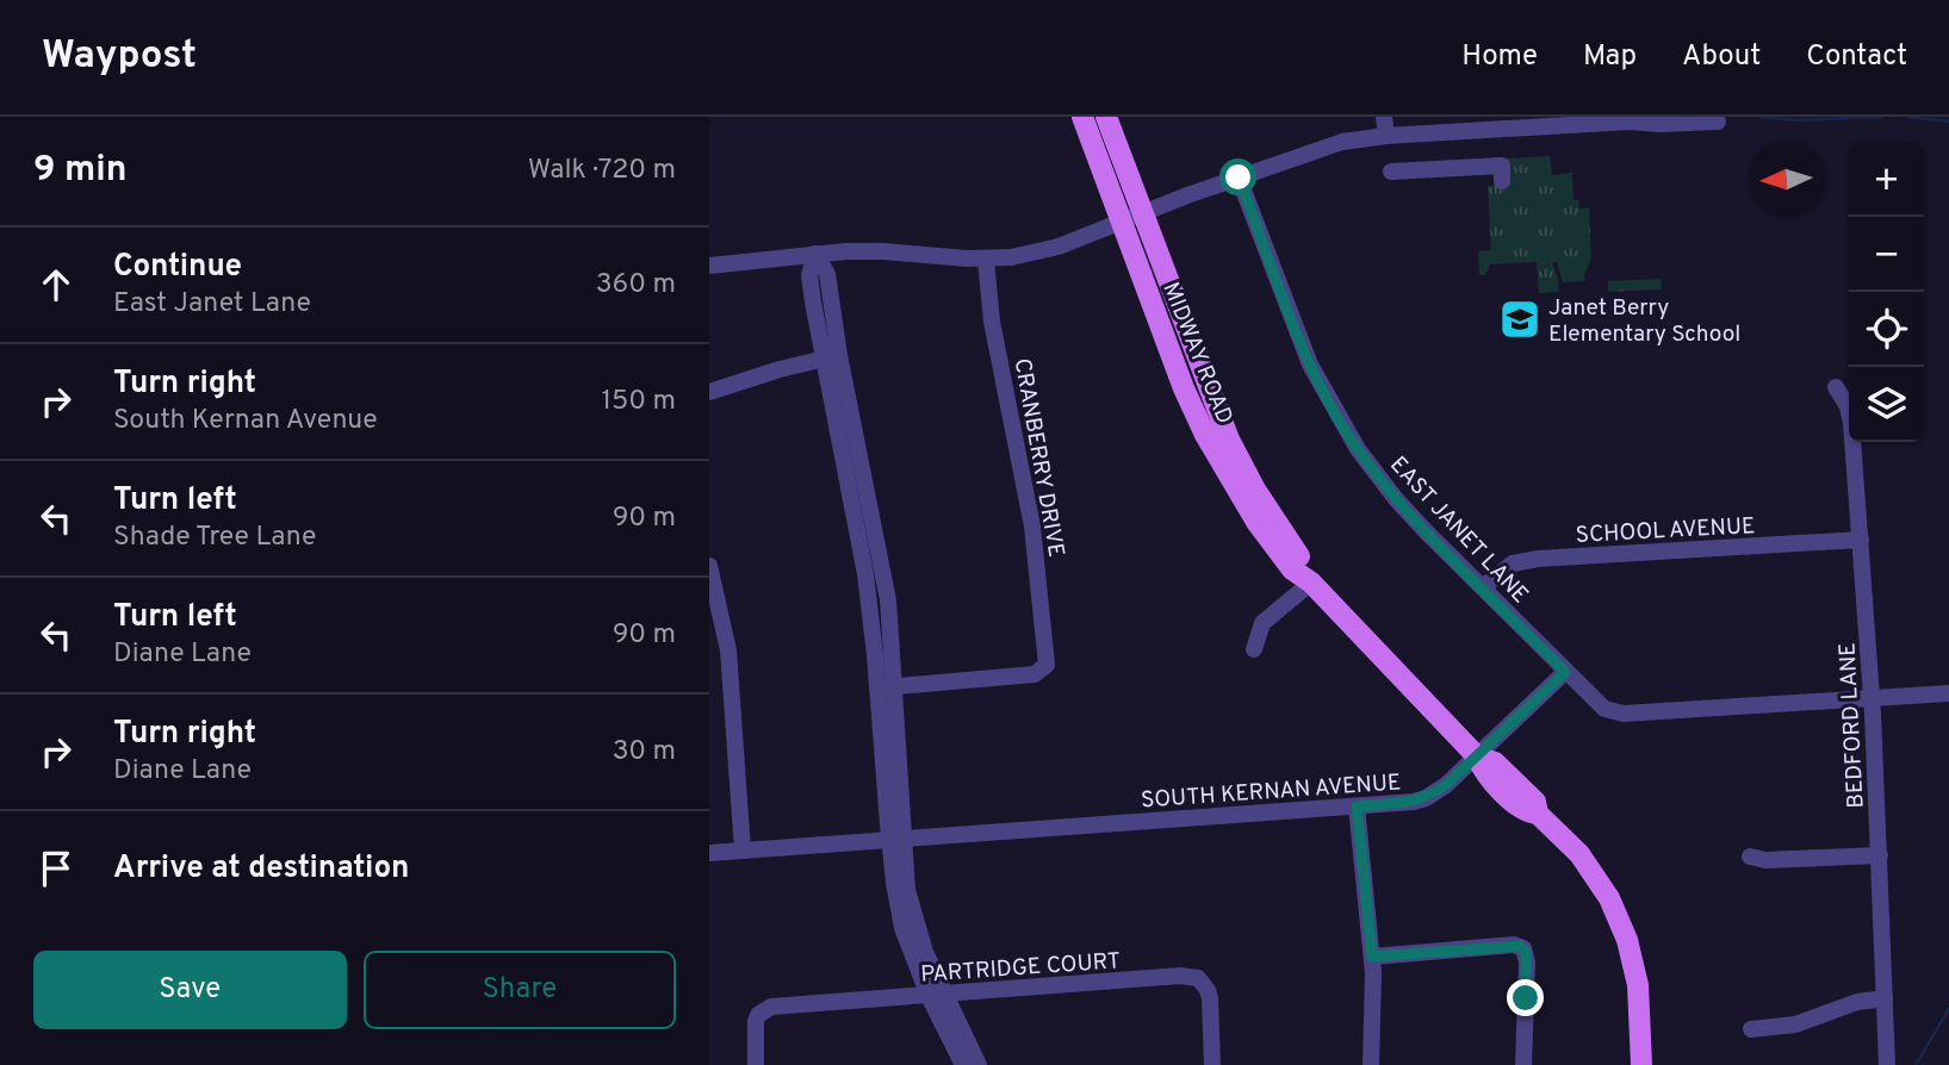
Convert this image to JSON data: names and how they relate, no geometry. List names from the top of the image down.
{
  "streets": {
    "main road": ["MIDWAY ROAD"],
    "street": [
      "CRANBERRY DRIVE",
      "EAST JANET LANE",
      "SCHOOL AVENUE",
      "BEDFORD LANE",
      "SOUTH KERNAN AVENUE",
      "PARTRIDGE COURT"
    ]
  },
  "crossings": [
    ["MIDWAY ROAD", "SOUTH KERNAN AVENUE"],
    ["EAST JANET LANE", "SCHOOL AVENUE"],
    ["EAST JANET LANE", "SOUTH KERNAN AVENUE"],
    ["SCHOOL AVENUE", "BEDFORD LANE"]
  ],
  "places": {
    "school or university": ["Janet Berry Elementary School"]
  },
  "north": "left",
  "page": {
    "header": "Waypost",
    "nav": [
      "Home",
      "Map",
      "About",
      "Contact"
    ],
    "heading": ["9 min", "Walk · 720 m"],
    "map_buttons": ["+", "−"],
    "list": [
      ["Continue", "East Janet Lane", "360 m"],
      ["Turn right", "South Kernan Avenue", "150 m"],
      ["Turn left", "Shade Tree Lane", "90 m"],
      ["Turn left", "Diane Lane", "90 m"],
      ["Turn right", "Diane Lane", "30 m"],
      "Arrive at destination"
    ],
    "buttons": ["Save", "Share"]
  }
}
